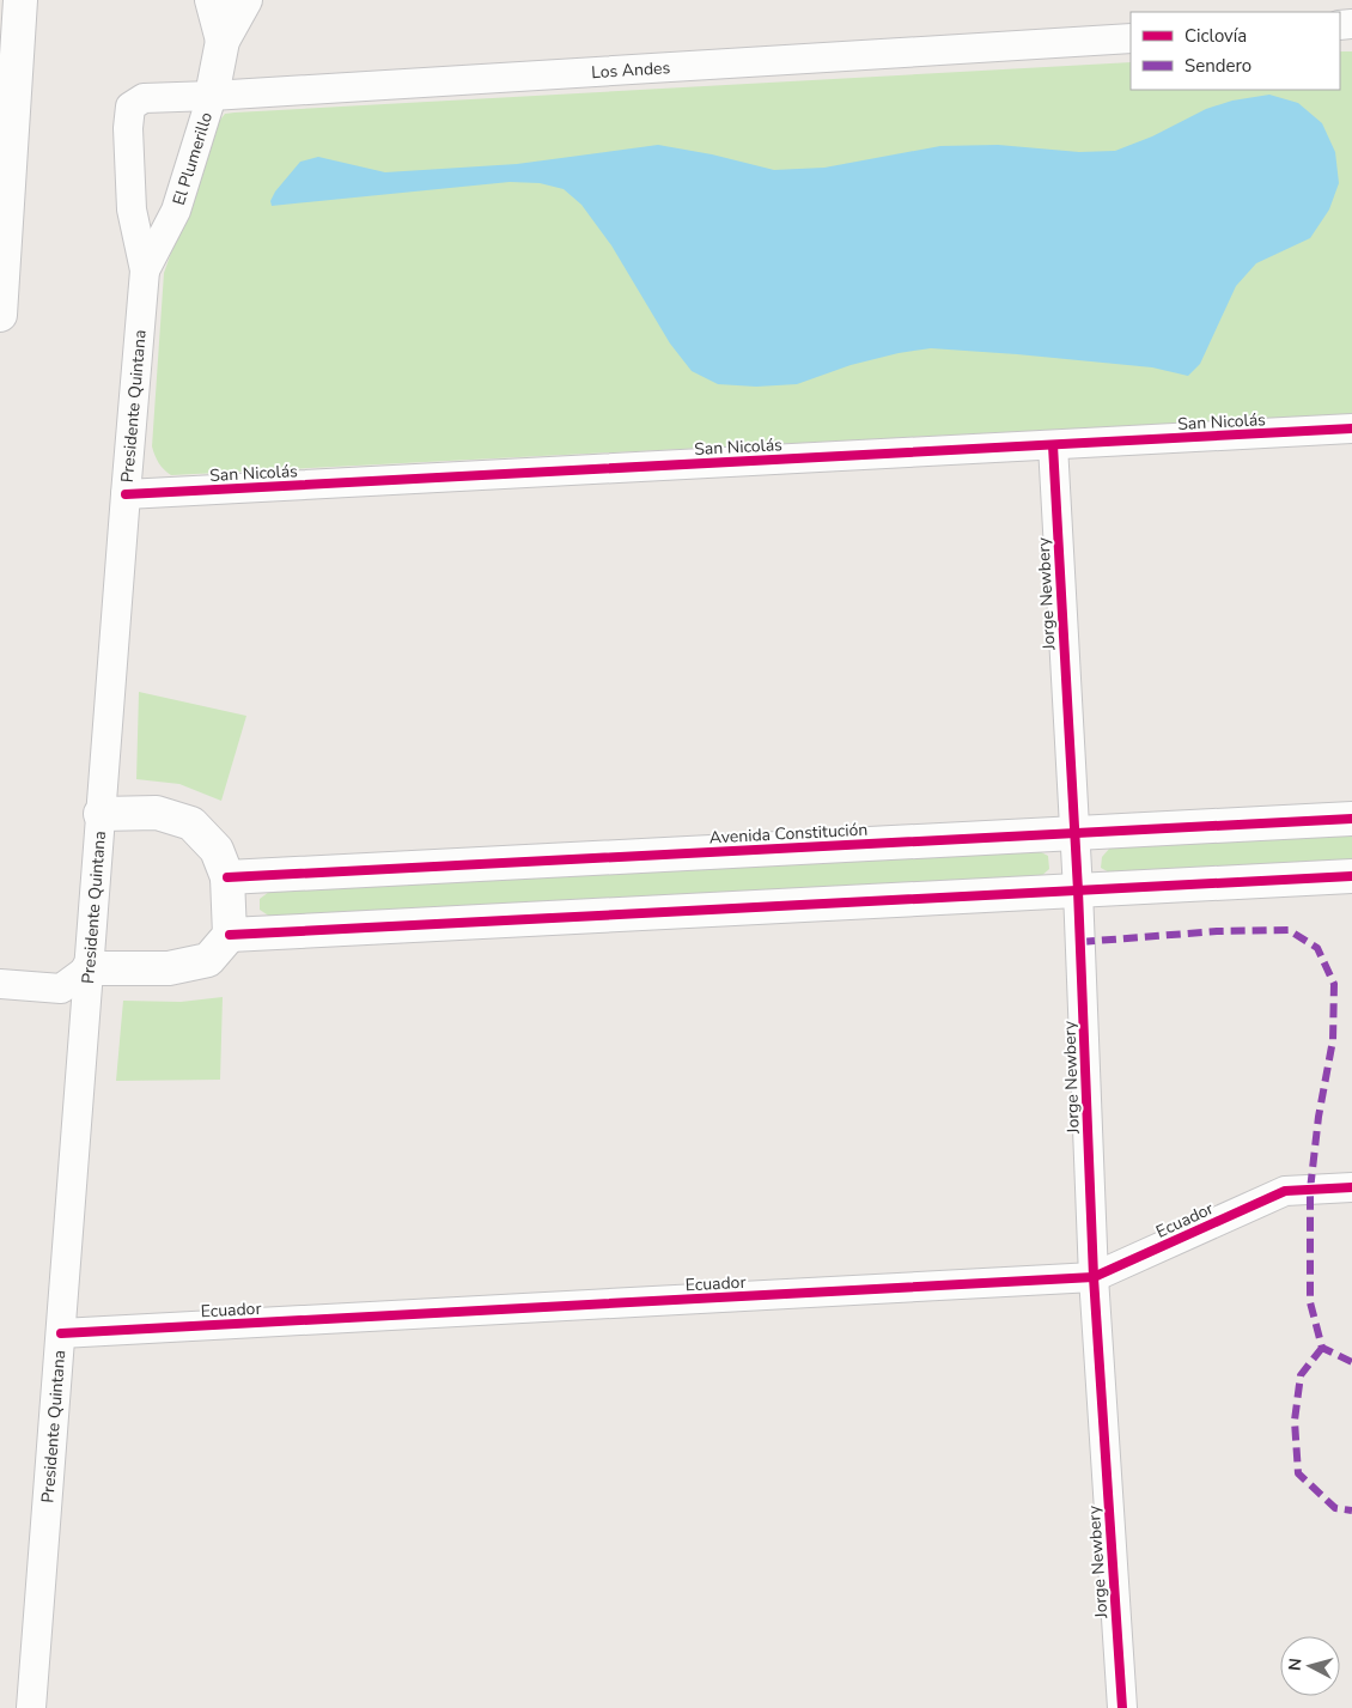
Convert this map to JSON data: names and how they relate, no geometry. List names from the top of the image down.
{
  "streets": {
    "street": [
      "Los Andes",
      "El Plumerillo",
      "Presidente Quintana",
      "San Nicolás",
      "Jorge Newbery",
      "Avenida Constitución",
      "Ecuador"
    ]
  },
  "crossings": [
    ["Los Andes", "El Plumerillo"],
    ["Los Andes", "Presidente Quintana"],
    ["El Plumerillo", "Presidente Quintana"],
    ["Presidente Quintana", "San Nicolás"],
    ["Presidente Quintana", "Ecuador"],
    ["San Nicolás", "Jorge Newbery"],
    ["Jorge Newbery", "Avenida Constitución"],
    ["Jorge Newbery", "Ecuador"]
  ],
  "legend": ["Ciclovía", "Sendero"],
  "north": "left"
}
